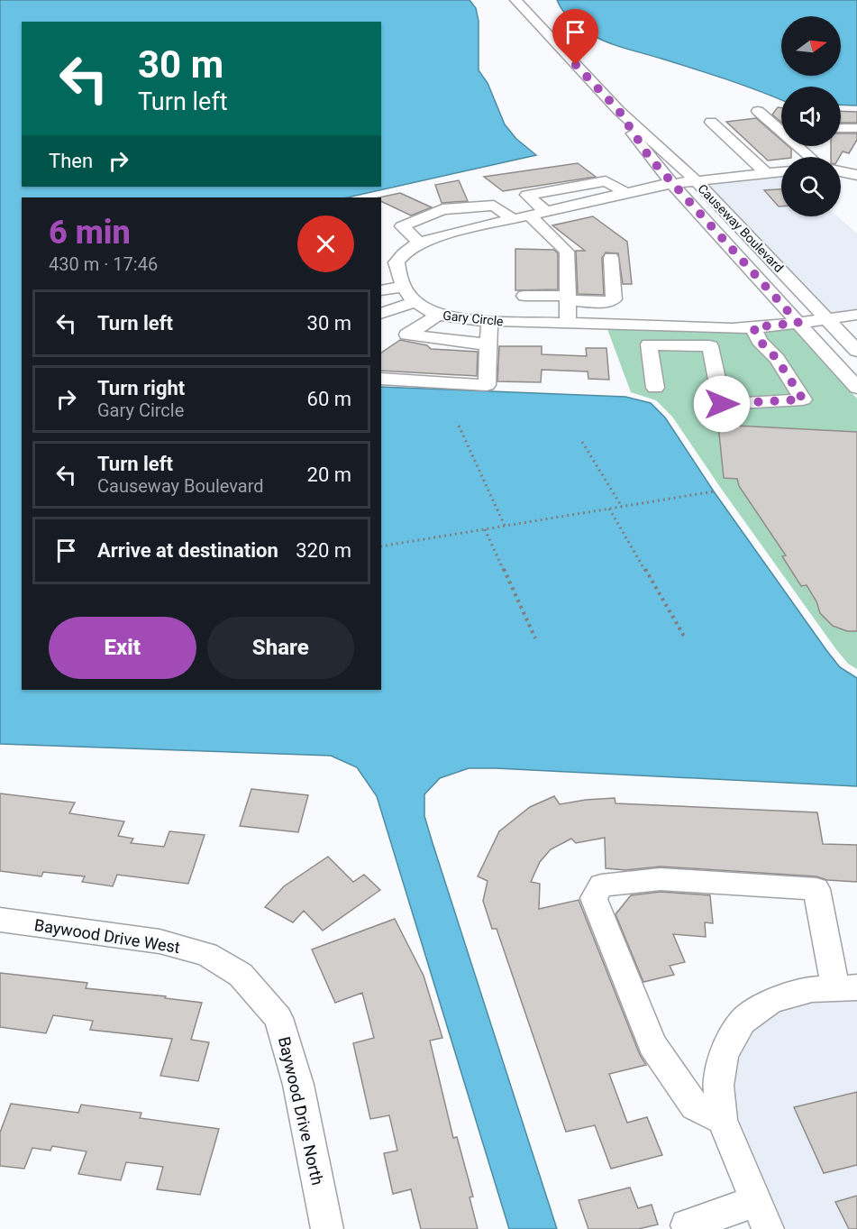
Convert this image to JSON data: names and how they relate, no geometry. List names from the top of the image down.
{
  "streets": {
    "street": [
      "Causeway Boulevard",
      "Gary Circle",
      "Baywood Drive West",
      "Baywood Drive North"
    ]
  },
  "crossings": [
    ["Causeway Boulevard", "Gary Circle"],
    ["Baywood Drive West", "Baywood Drive North"]
  ],
  "north": "right",
  "page": {
    "turn": ["30 m", "Turn left"],
    "then": "Then",
    "heading": ["6 min", "430 m · 17:46"],
    "list": [
      {
        "name": "Turn left",
        "value": "30 m"
      },
      {
        "name": "Turn right",
        "note": "Gary Circle",
        "value": "60 m"
      },
      {
        "name": "Turn left",
        "note": "Causeway Boulevard",
        "value": "20 m"
      },
      {
        "name": "Arrive at destination",
        "value": "320 m"
      }
    ],
    "buttons": ["Exit", "Share"]
  }
}
